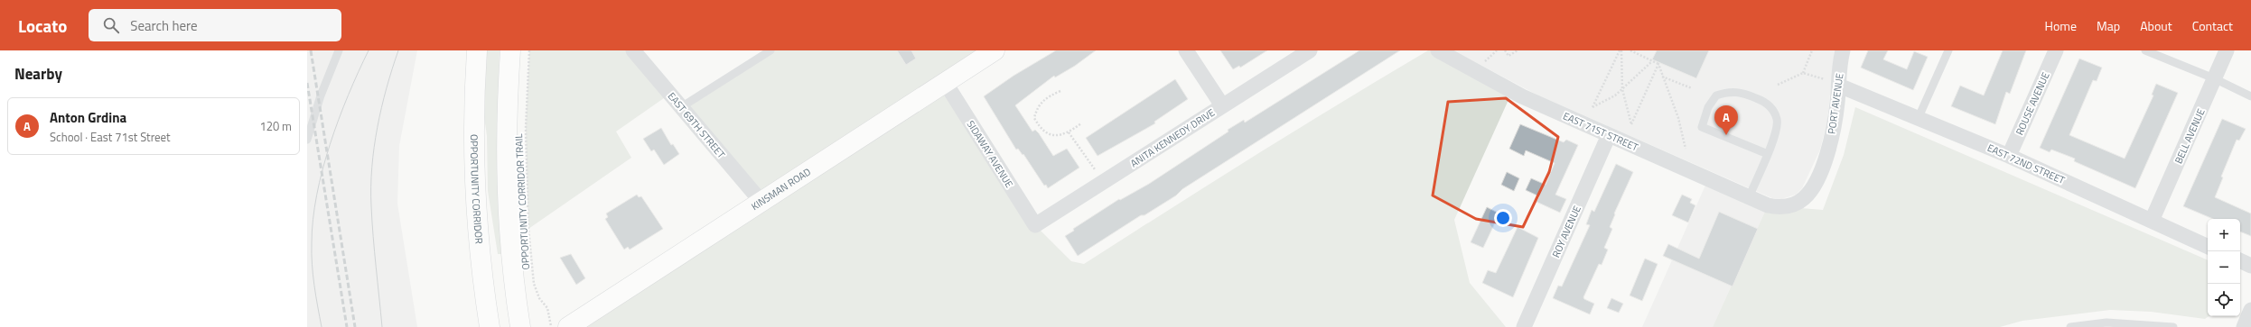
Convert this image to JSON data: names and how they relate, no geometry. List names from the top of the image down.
{
  "streets": {
    "main road": ["KINSMAN ROAD", "OPPORTUNITY CORRIDOR"],
    "street": [
      "PORT AVENUE",
      "ROUSE AVENUE",
      "EAST 69TH STREET",
      "EAST 71ST STREET",
      "BELL AVENUE",
      "ANITA KENNEDY DRIVE",
      "SIDAWAY AVENUE",
      "EAST 72ND STREET",
      "ROY AVENUE"
    ],
    "path": ["OPPORTUNITY CORRIDOR TRAIL"]
  },
  "crossings": [
    ["PORT AVENUE", "EAST 71ST STREET"],
    ["PORT AVENUE", "EAST 72ND STREET"],
    ["ROUSE AVENUE", "EAST 72ND STREET"],
    ["EAST 69TH STREET", "KINSMAN ROAD"],
    ["EAST 71ST STREET", "ROY AVENUE"],
    ["BELL AVENUE", "EAST 72ND STREET"],
    ["ANITA KENNEDY DRIVE", "SIDAWAY AVENUE"],
    ["SIDAWAY AVENUE", "KINSMAN ROAD"]
  ],
  "page": {
    "header": "Locato",
    "search": "Search here",
    "nav": [
      "Home",
      "Map",
      "About",
      "Contact"
    ],
    "heading": "Nearby",
    "list": [
      {
        "mark": "A",
        "name": "Anton Grdina",
        "note": "School · East 71st Street",
        "value": "120 m"
      }
    ],
    "pins": "A",
    "map_buttons": ["+", "−"]
  }
}
